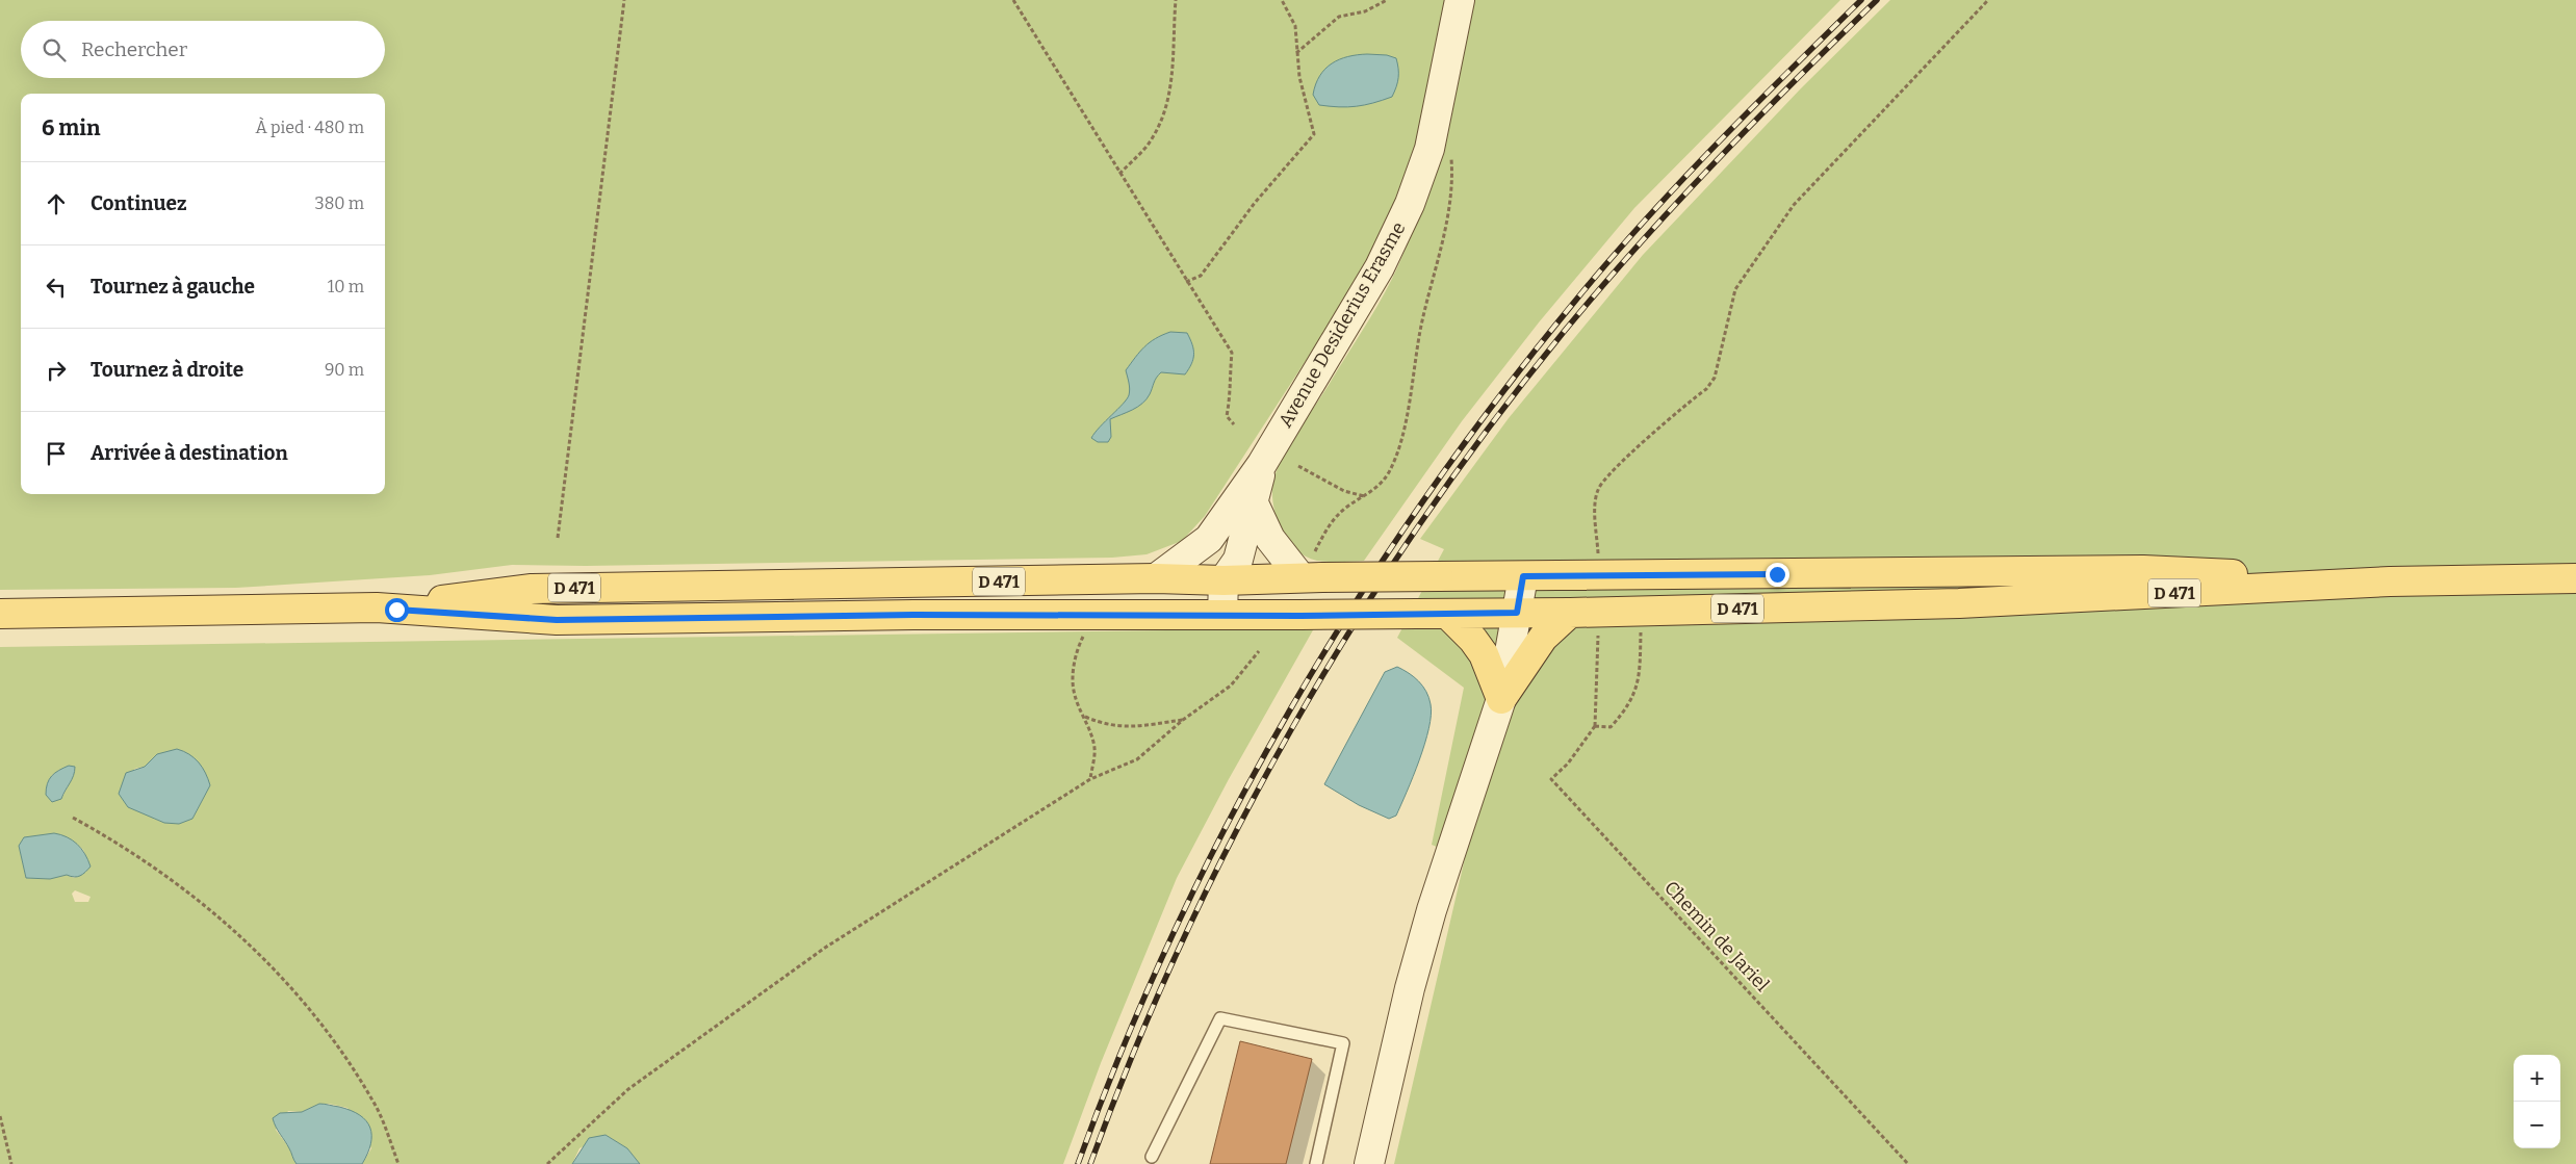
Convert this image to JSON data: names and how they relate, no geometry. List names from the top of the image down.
{
  "streets": {
    "main road": ["Avenue Desiderius Erasme", "D 471"],
    "path": ["Chemin de Jariel"]
  },
  "page": {
    "search": "Rechercher",
    "heading": ["6 min", "À pied · 480 m"],
    "list": [
      ["Continuez", "380 m"],
      ["Tournez à gauche", "10 m"],
      ["Tournez à droite", "90 m"],
      "Arrivée à destination"
    ],
    "map_buttons": ["+", "−"]
  }
}
